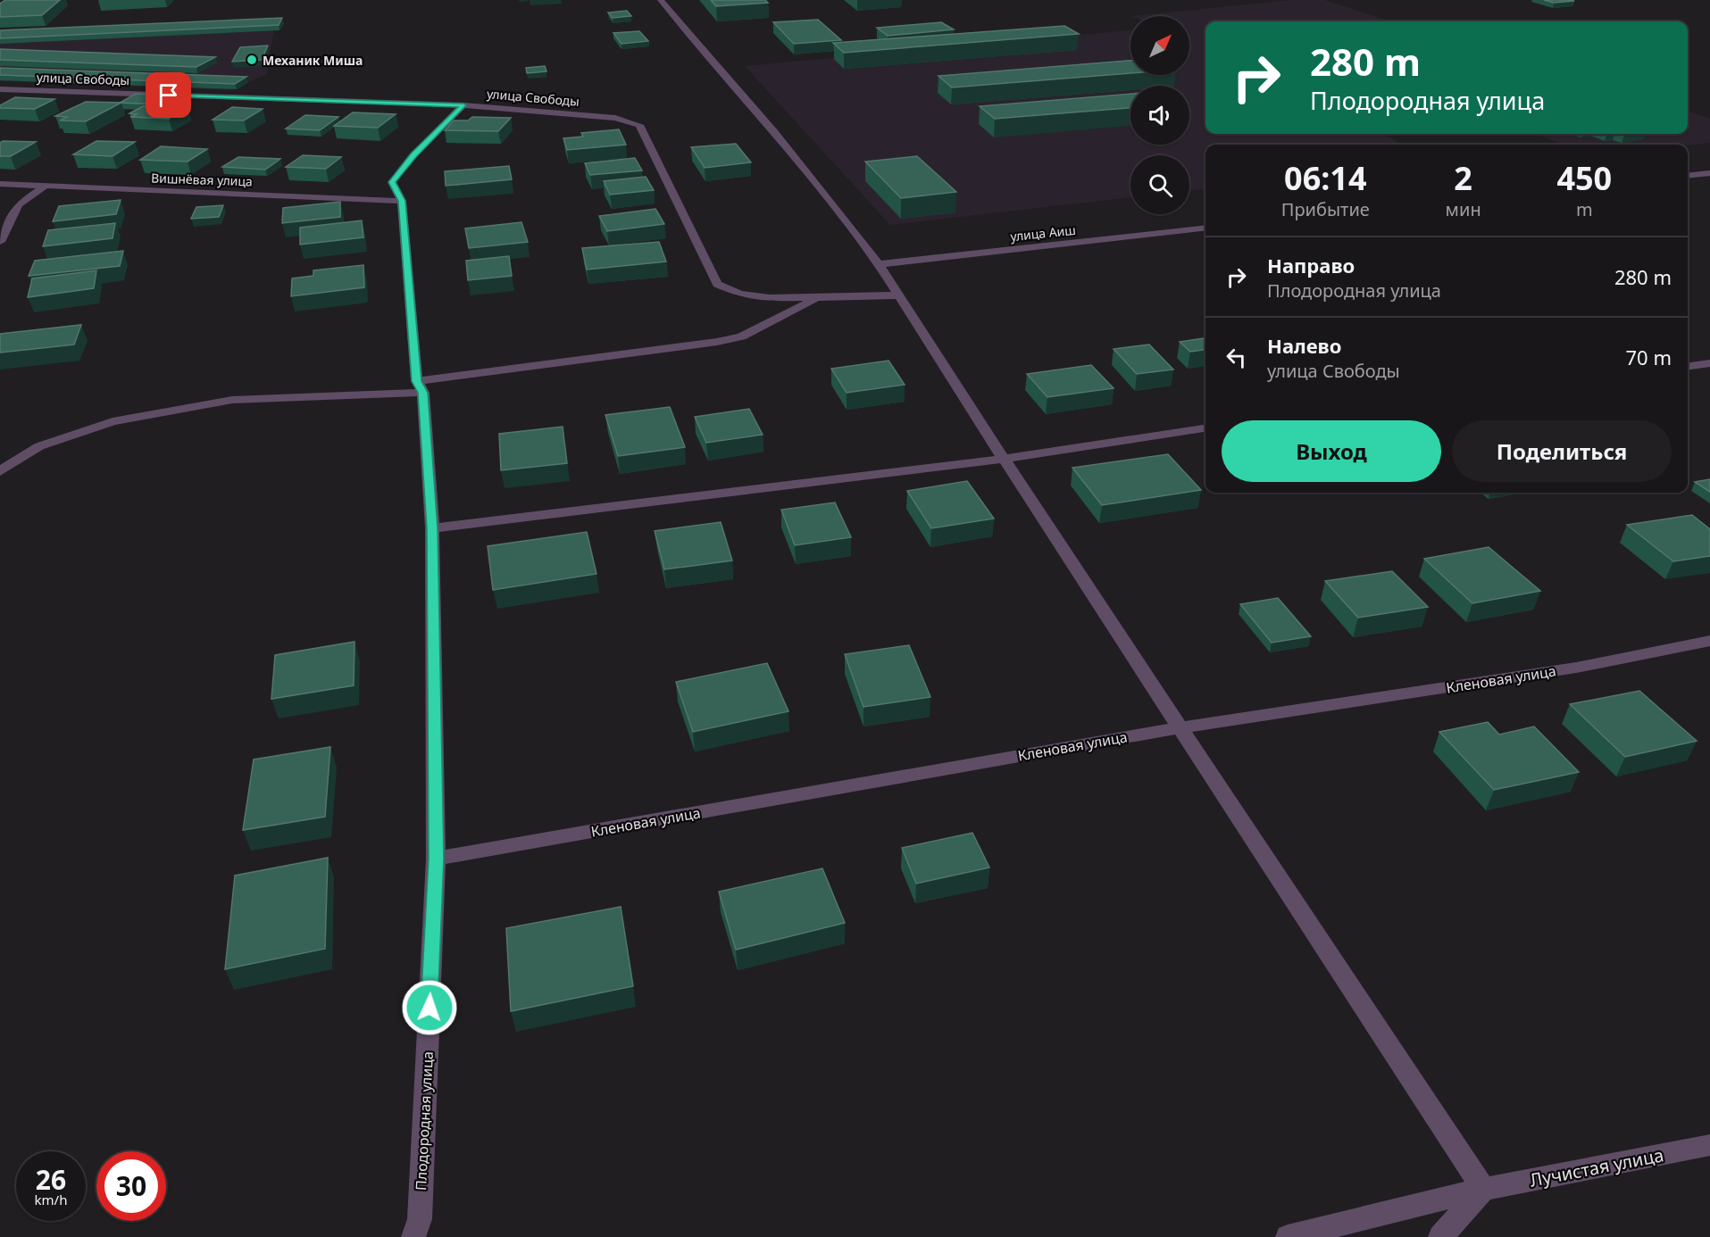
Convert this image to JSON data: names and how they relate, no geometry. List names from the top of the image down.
{
  "streets": {
    "street": [
      "улица Свободы",
      "Вишнёвая улица",
      "улица Аиш",
      "Кленовая улица",
      "Плодородная улица",
      "Лучистая улица"
    ]
  },
  "crossings": [
    ["улица Свободы", "Плодородная улица"],
    ["Вишнёвая улица", "Плодородная улица"],
    ["Кленовая улица", "Плодородная улица"]
  ],
  "places": ["Механик Миша"],
  "north": "top right",
  "page": {
    "turn": ["280 m", "Плодородная улица"],
    "eta": [
      "06:14",
      "Прибытие",
      "2",
      "мин",
      "450",
      "m"
    ],
    "list": [
      {
        "name": "Направо",
        "note": "Плодородная улица",
        "value": "280 m"
      },
      {
        "name": "Налево",
        "note": "улица Свободы",
        "value": "70 m"
      }
    ],
    "buttons": ["Выход", "Поделиться"],
    "speed": "26 km/h",
    "limit": "30"
  }
}
